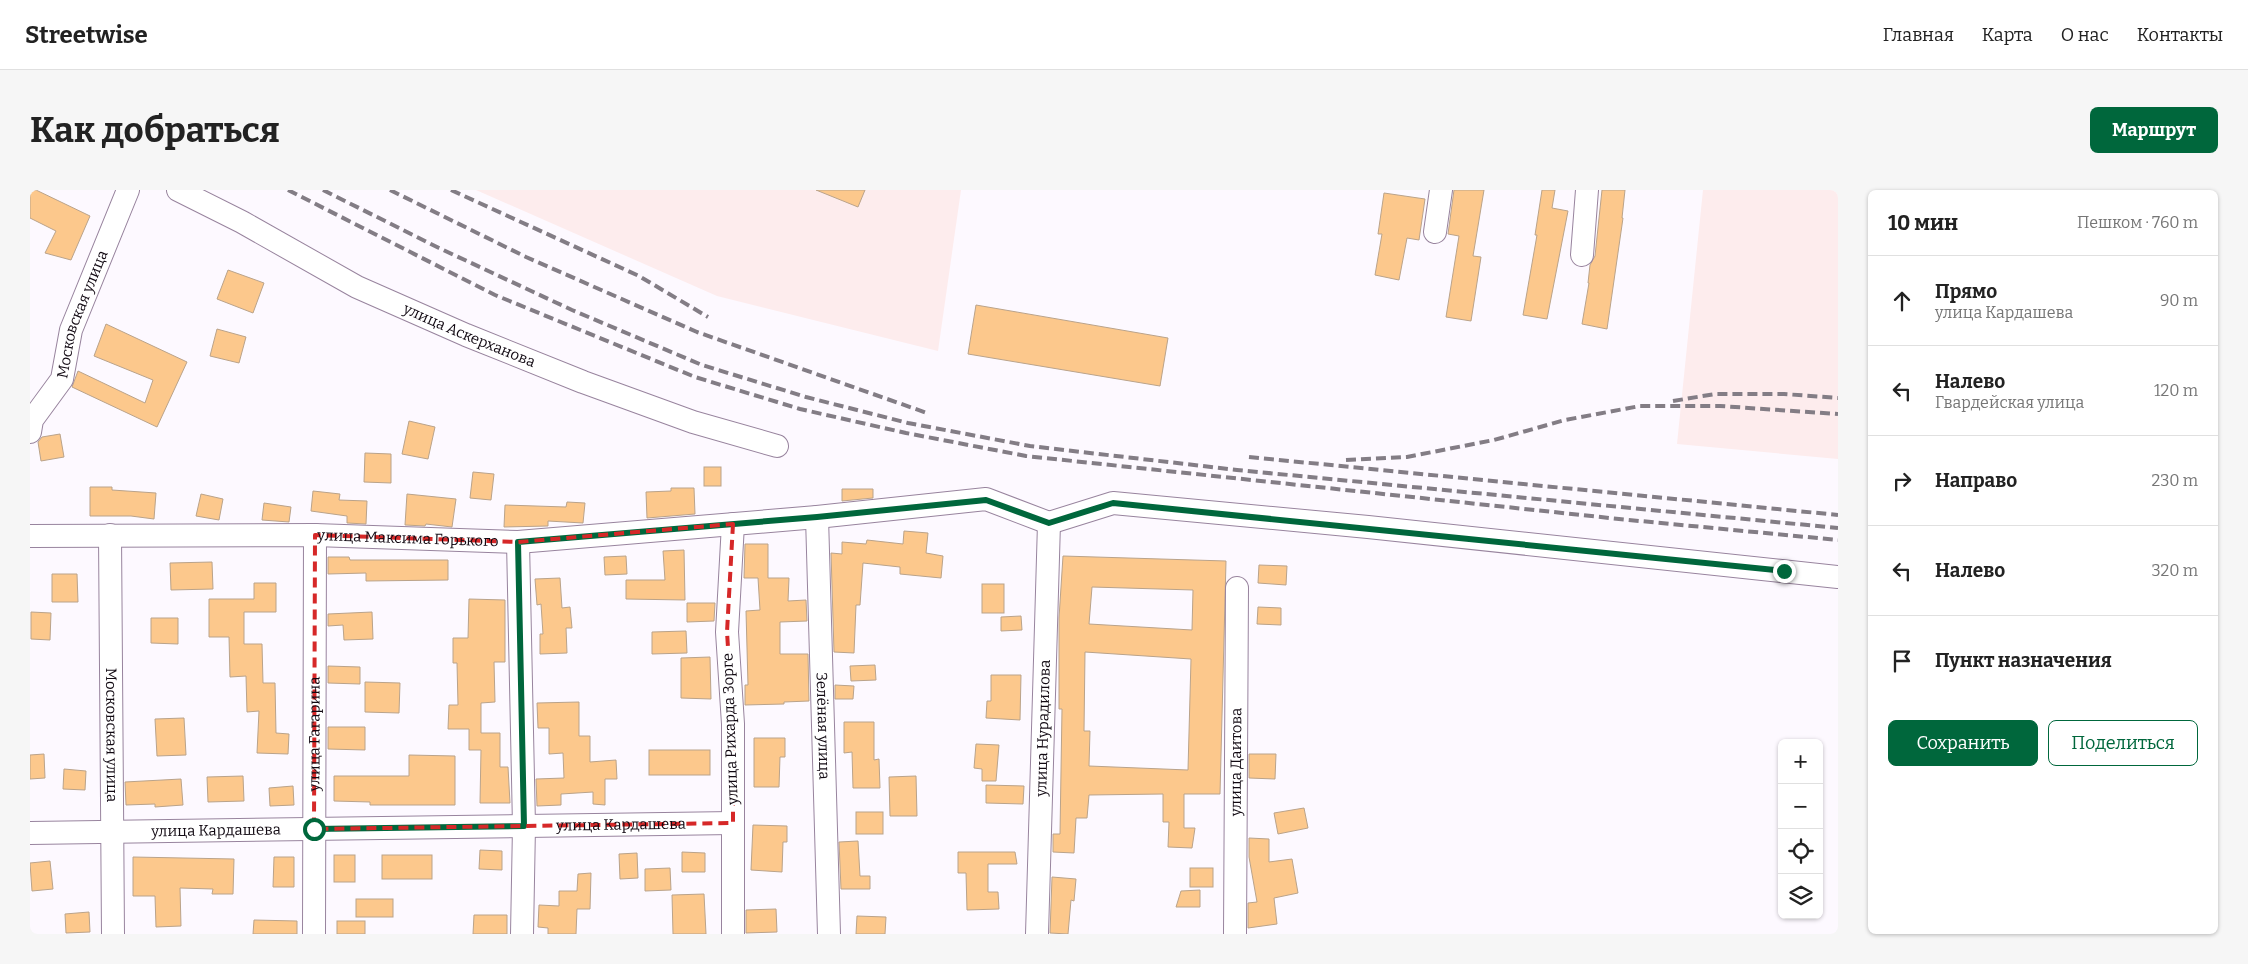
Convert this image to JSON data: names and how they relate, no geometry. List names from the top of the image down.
{
  "streets": {
    "street": [
      "Московская улица",
      "улица Аскерханова",
      "улица Максима Горького",
      "Зелёная улица",
      "улица Нурадилова",
      "улица Рихарда Зорге",
      "улица Гагарина",
      "улица Даитова",
      "улица Кардашева"
    ]
  },
  "crossings": [
    ["Московская улица", "улица Максима Горького"],
    ["Московская улица", "улица Кардашева"],
    ["улица Максима Горького", "Зелёная улица"],
    ["улица Максима Горького", "улица Нурадилова"],
    ["улица Максима Горького", "улица Рихарда Зорге"],
    ["улица Максима Горького", "улица Гагарина"],
    ["улица Рихарда Зорге", "улица Кардашева"],
    ["улица Гагарина", "улица Кардашева"]
  ],
  "page": {
    "header": "Streetwise",
    "nav": [
      "Главная",
      "Карта",
      "О нас",
      "Контакты"
    ],
    "buttons": [
      "Маршрут",
      ["Сохранить", "Поделиться"]
    ],
    "title": "Как добраться",
    "heading": ["10 мин", "Пешком · 760 m"],
    "list": [
      ["Прямо", "улица Кардашева", "90 m"],
      ["Налево", "Гвардейская улица", "120 m"],
      ["Направо", "230 m"],
      ["Налево", "320 m"],
      "Пункт назначения"
    ],
    "map_buttons": ["+", "−"]
  }
}
